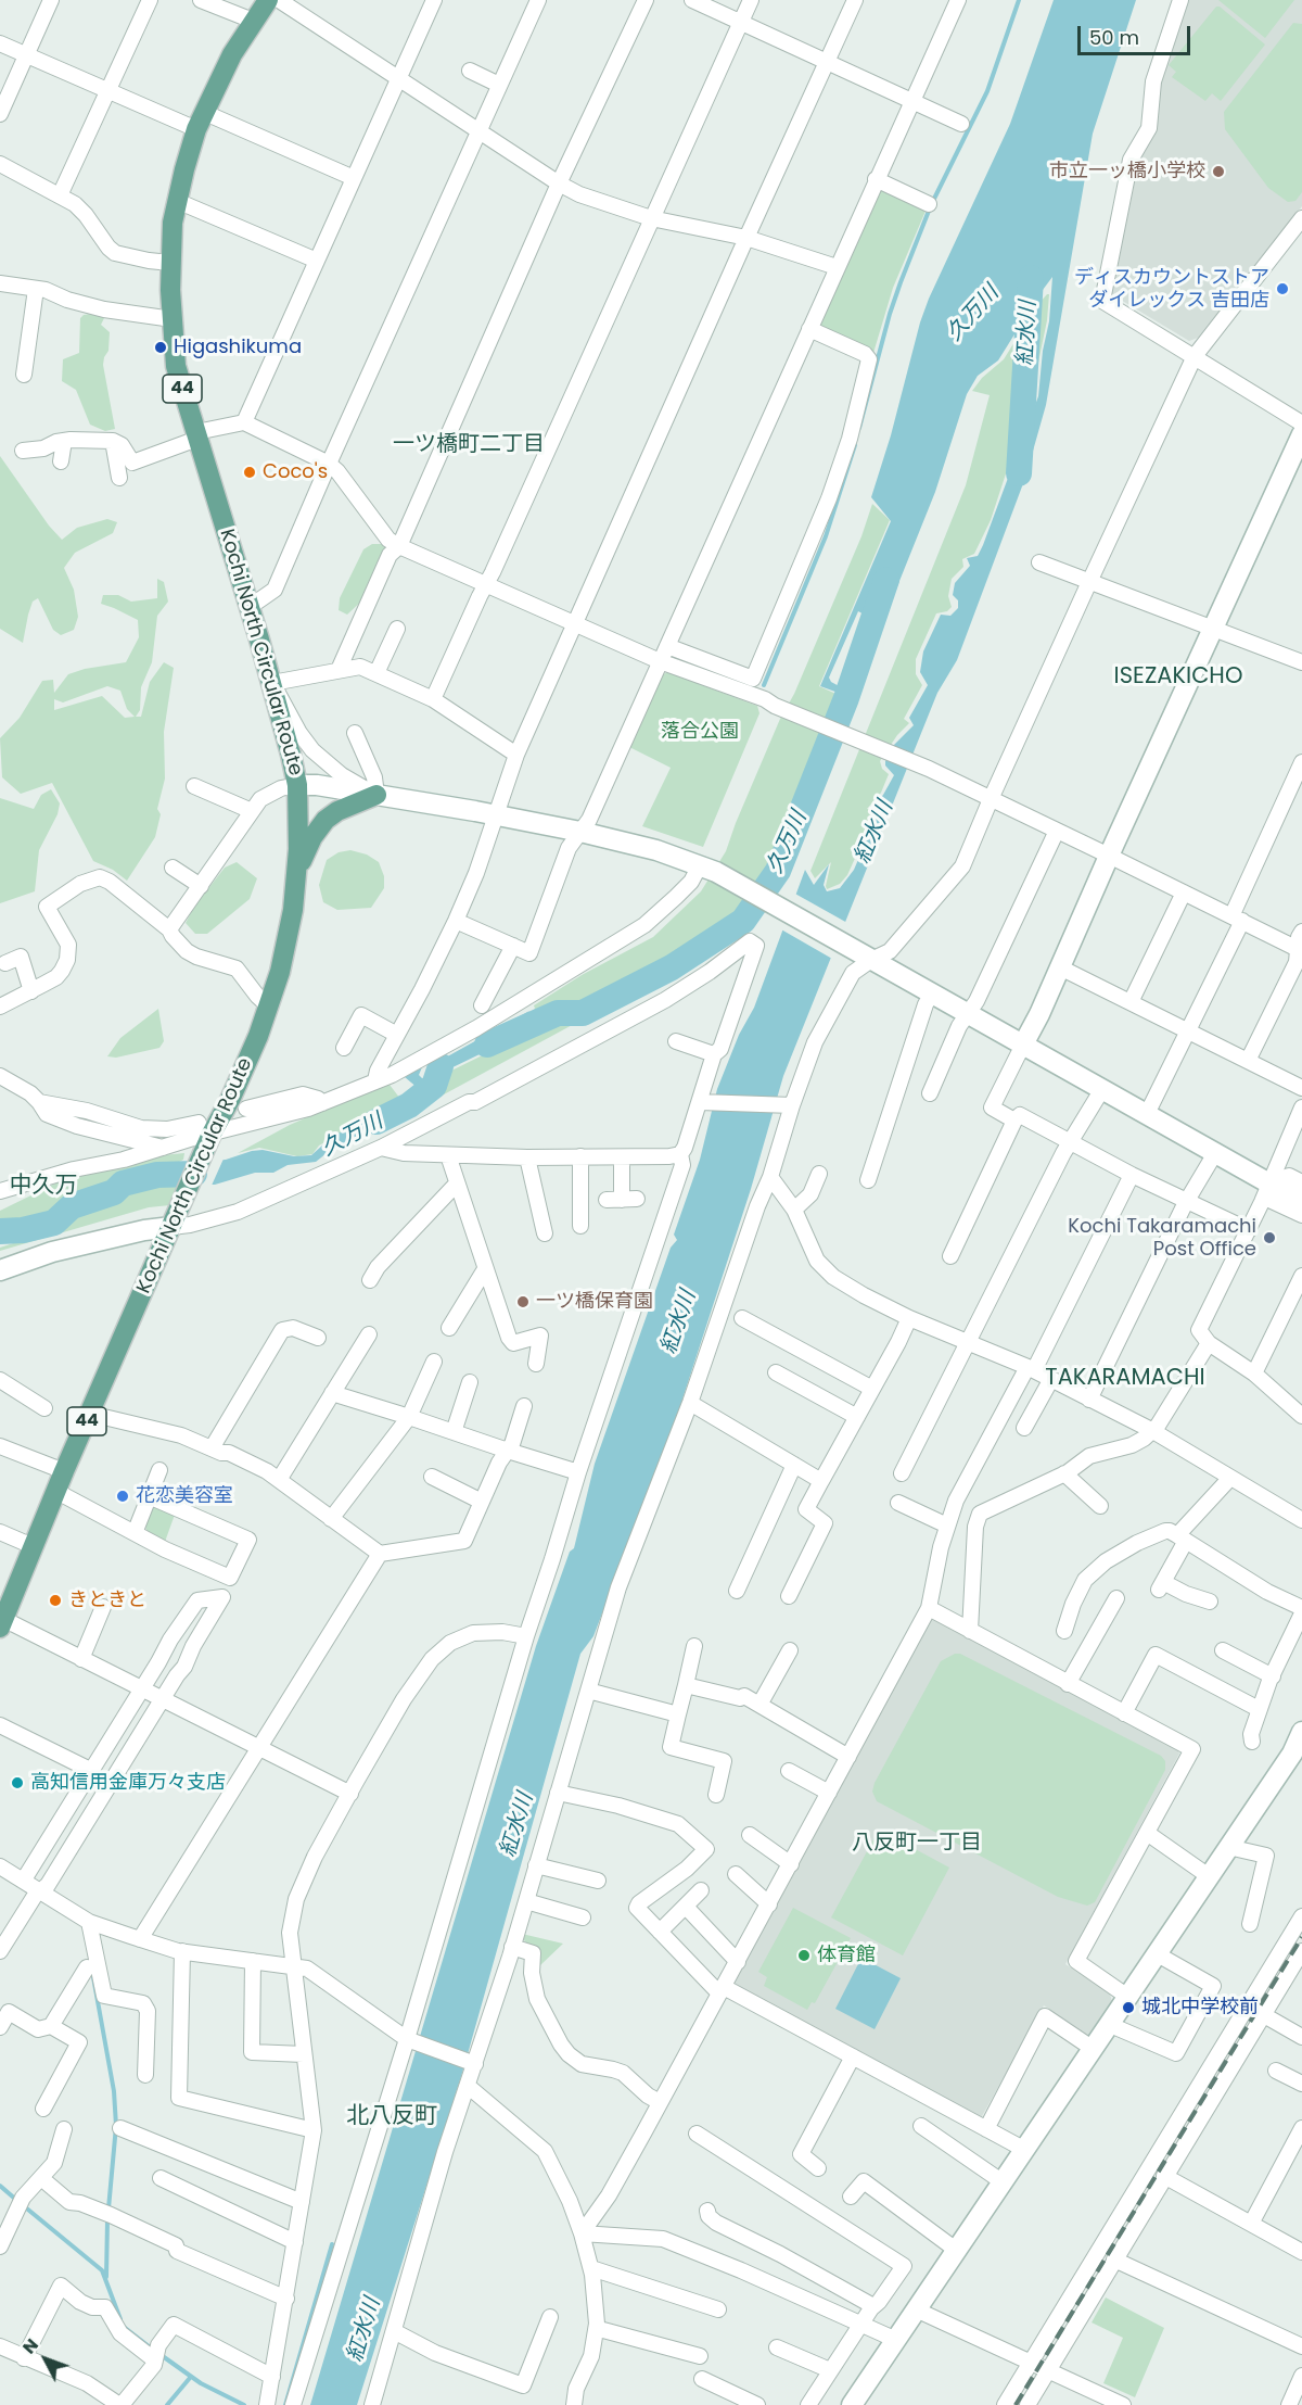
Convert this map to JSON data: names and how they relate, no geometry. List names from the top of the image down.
{
  "streets": {
    "main road": ["44", "Kochi North Circular Route"]
  },
  "districts": [
    "一ツ橋町二丁目",
    "ISEZAKICHO",
    "中久万",
    "TAKARAMACHI",
    "八反町一丁目",
    "北八反町"
  ],
  "water": ["久万川", "紅水川"],
  "parks": ["落合公園"],
  "places": [
    "市立一ッ橋小学校",
    "ディスカウントストア ダイレックス 吉田店",
    "Higashikuma",
    "Coco's",
    "Kochi Takaramachi Post Office",
    "一ツ橋保育園",
    "花恋美容室",
    "きときと",
    "高知信用金庫万々支店",
    "体育館",
    "城北中学校前"
  ],
  "scale_bar": "50 m",
  "north": "top left"
}
